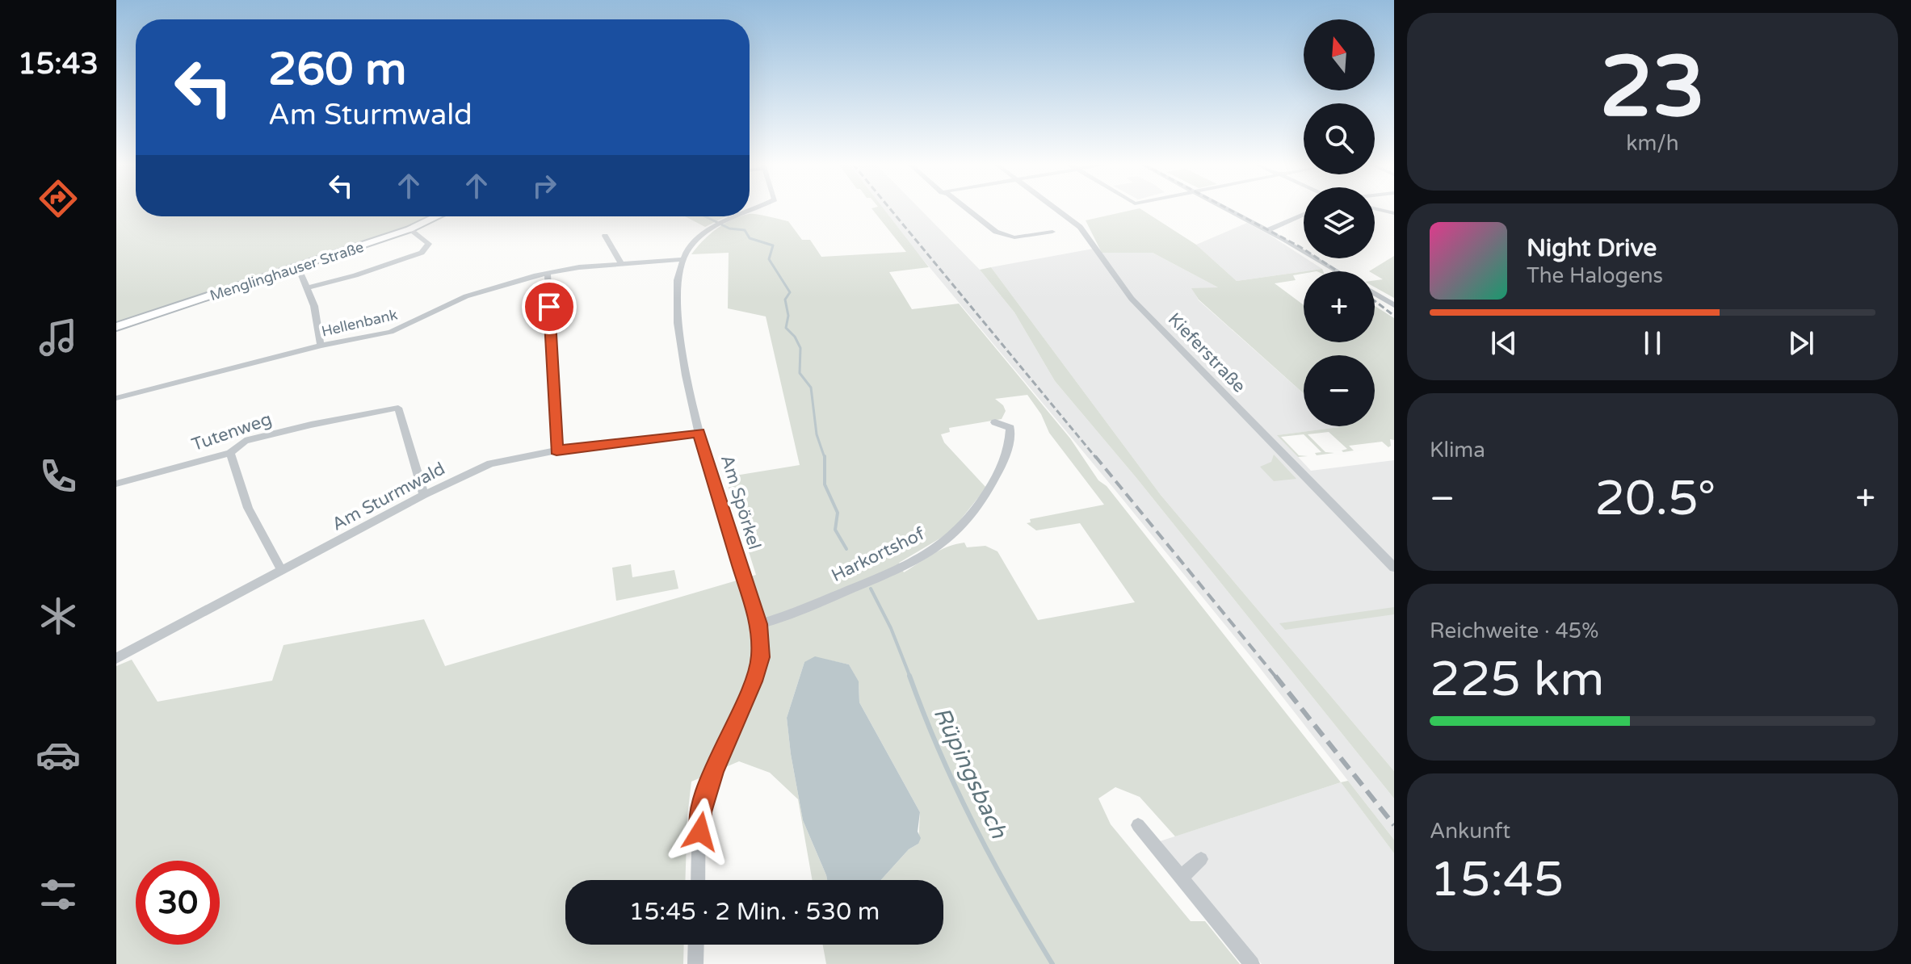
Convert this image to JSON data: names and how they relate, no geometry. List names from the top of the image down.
{
  "streets": {
    "street": [
      "Menglinghauser Straße",
      "Hellenbank",
      "Kieferstraße",
      "Tutenweg",
      "Am Sturmwald",
      "Am Spörkel",
      "Harkortshof"
    ]
  },
  "crossings": [
    ["Hellenbank", "Am Spörkel"],
    ["Tutenweg", "Am Sturmwald"],
    ["Am Sturmwald", "Am Spörkel"],
    ["Am Spörkel", "Harkortshof"]
  ],
  "water": ["Rüpingsbach"],
  "north": "top",
  "page": {
    "tabs": "15:43",
    "tile": [
      ["23", "km/h"],
      "Klima",
      ["Reichweite · 45%", "225 km"],
      ["Ankunft", "15:45"]
    ],
    "map_buttons": ["+", "−"],
    "turn": ["260 m", "Am Sturmwald"],
    "song": ["Night Drive", "The Halogens"],
    "heat": ["−", "20.5°", "+"],
    "limit": "30",
    "trip": "15:45 · 2 Min. · 530 m"
  }
}
